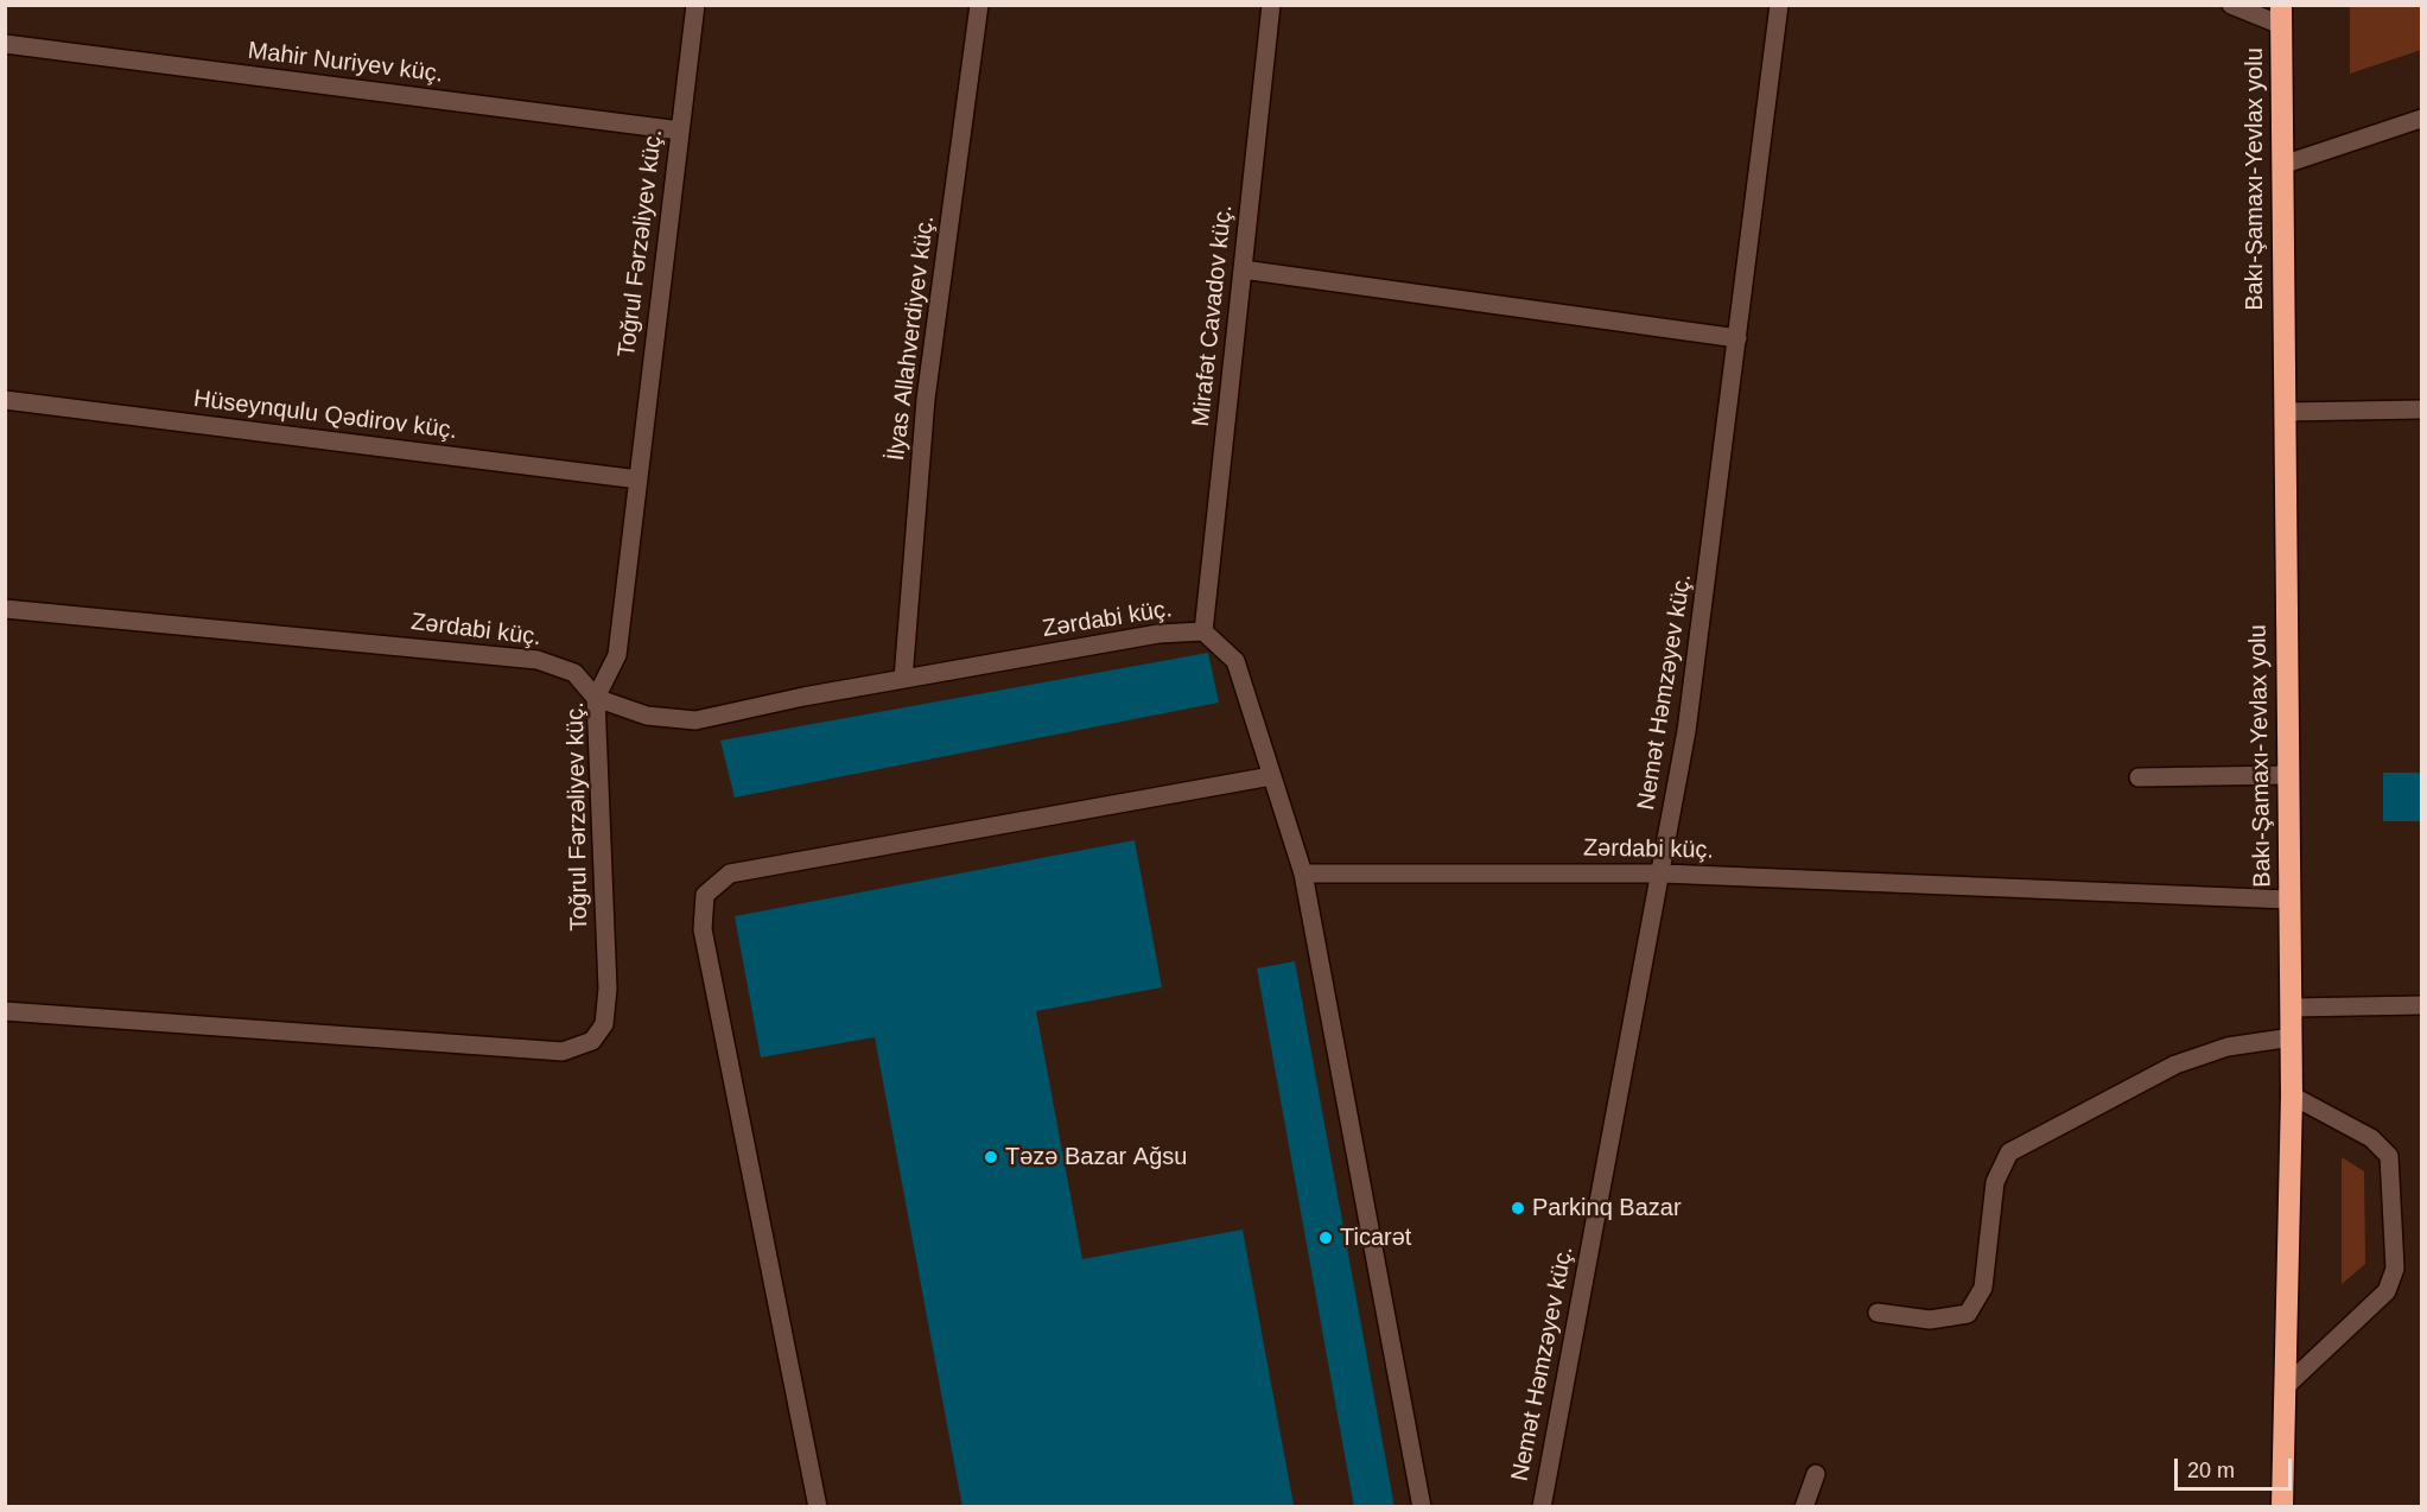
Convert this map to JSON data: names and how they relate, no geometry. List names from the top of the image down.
{
  "streets": {
    "highway": ["Bakı-Şamaxı-Yevlax yolu"],
    "street": [
      "Mahir Nuriyev küç.",
      "Toğrul Fərzəliyev küç.",
      "Mirafət Cavadov küç.",
      "İlyas Allahverdiyev küç.",
      "Hüseynqulu Qədirov küç.",
      "Zərdabi küç.",
      "Nemət Həmzəyev küç."
    ]
  },
  "crossings": [
    ["Mahir Nuriyev küç.", "Toğrul Fərzəliyev küç."],
    ["Bakı-Şamaxı-Yevlax yolu", "Zərdabi küç."],
    ["Toğrul Fərzəliyev küç.", "Hüseynqulu Qədirov küç."],
    ["Toğrul Fərzəliyev küç.", "Zərdabi küç."],
    ["Mirafət Cavadov küç.", "Zərdabi küç."],
    ["İlyas Allahverdiyev küç.", "Zərdabi küç."],
    ["Zərdabi küç.", "Nemət Həmzəyev küç."]
  ],
  "places": ["Təzə Bazar Ağsu", "Parkinq Bazar", "Ticarət"],
  "scale_bar": "20 m"
}
